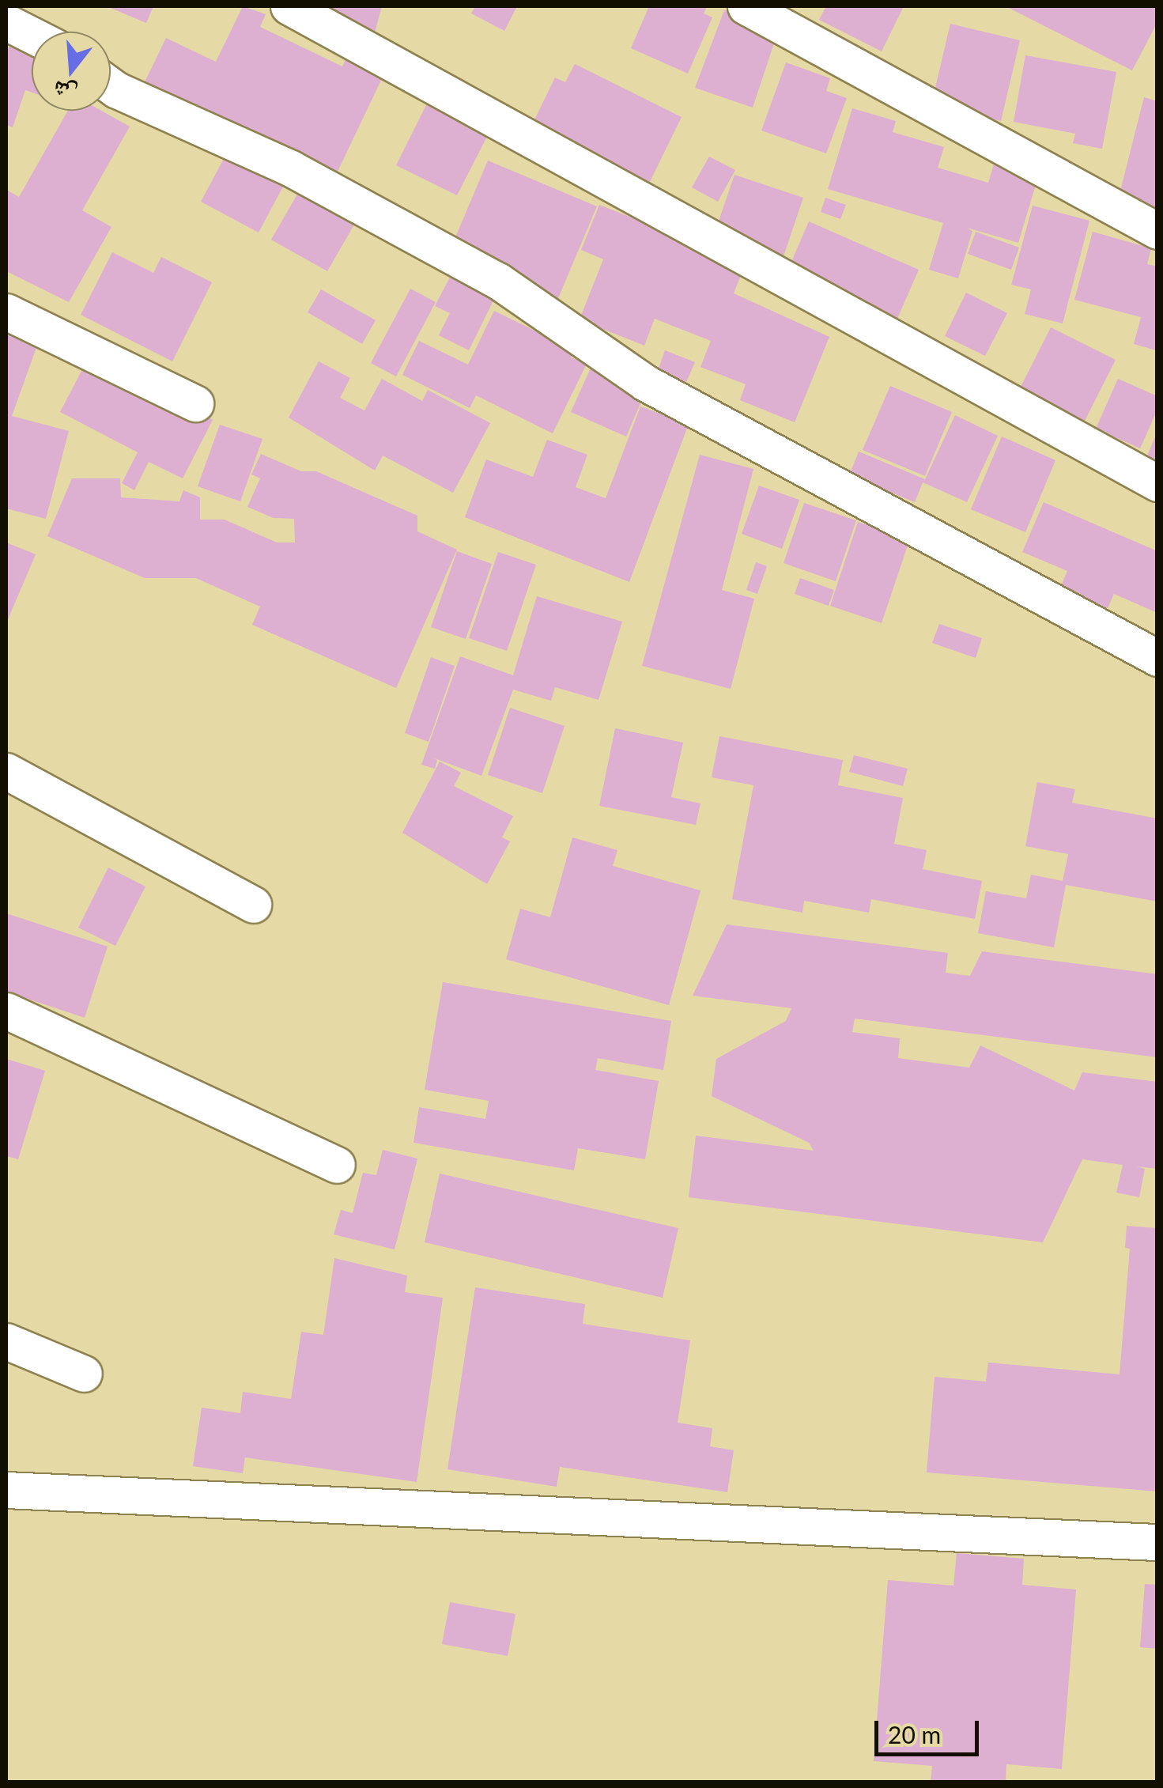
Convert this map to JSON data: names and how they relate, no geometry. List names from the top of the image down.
{
  "scale_bar": "20 m",
  "north": "bottom"
}
